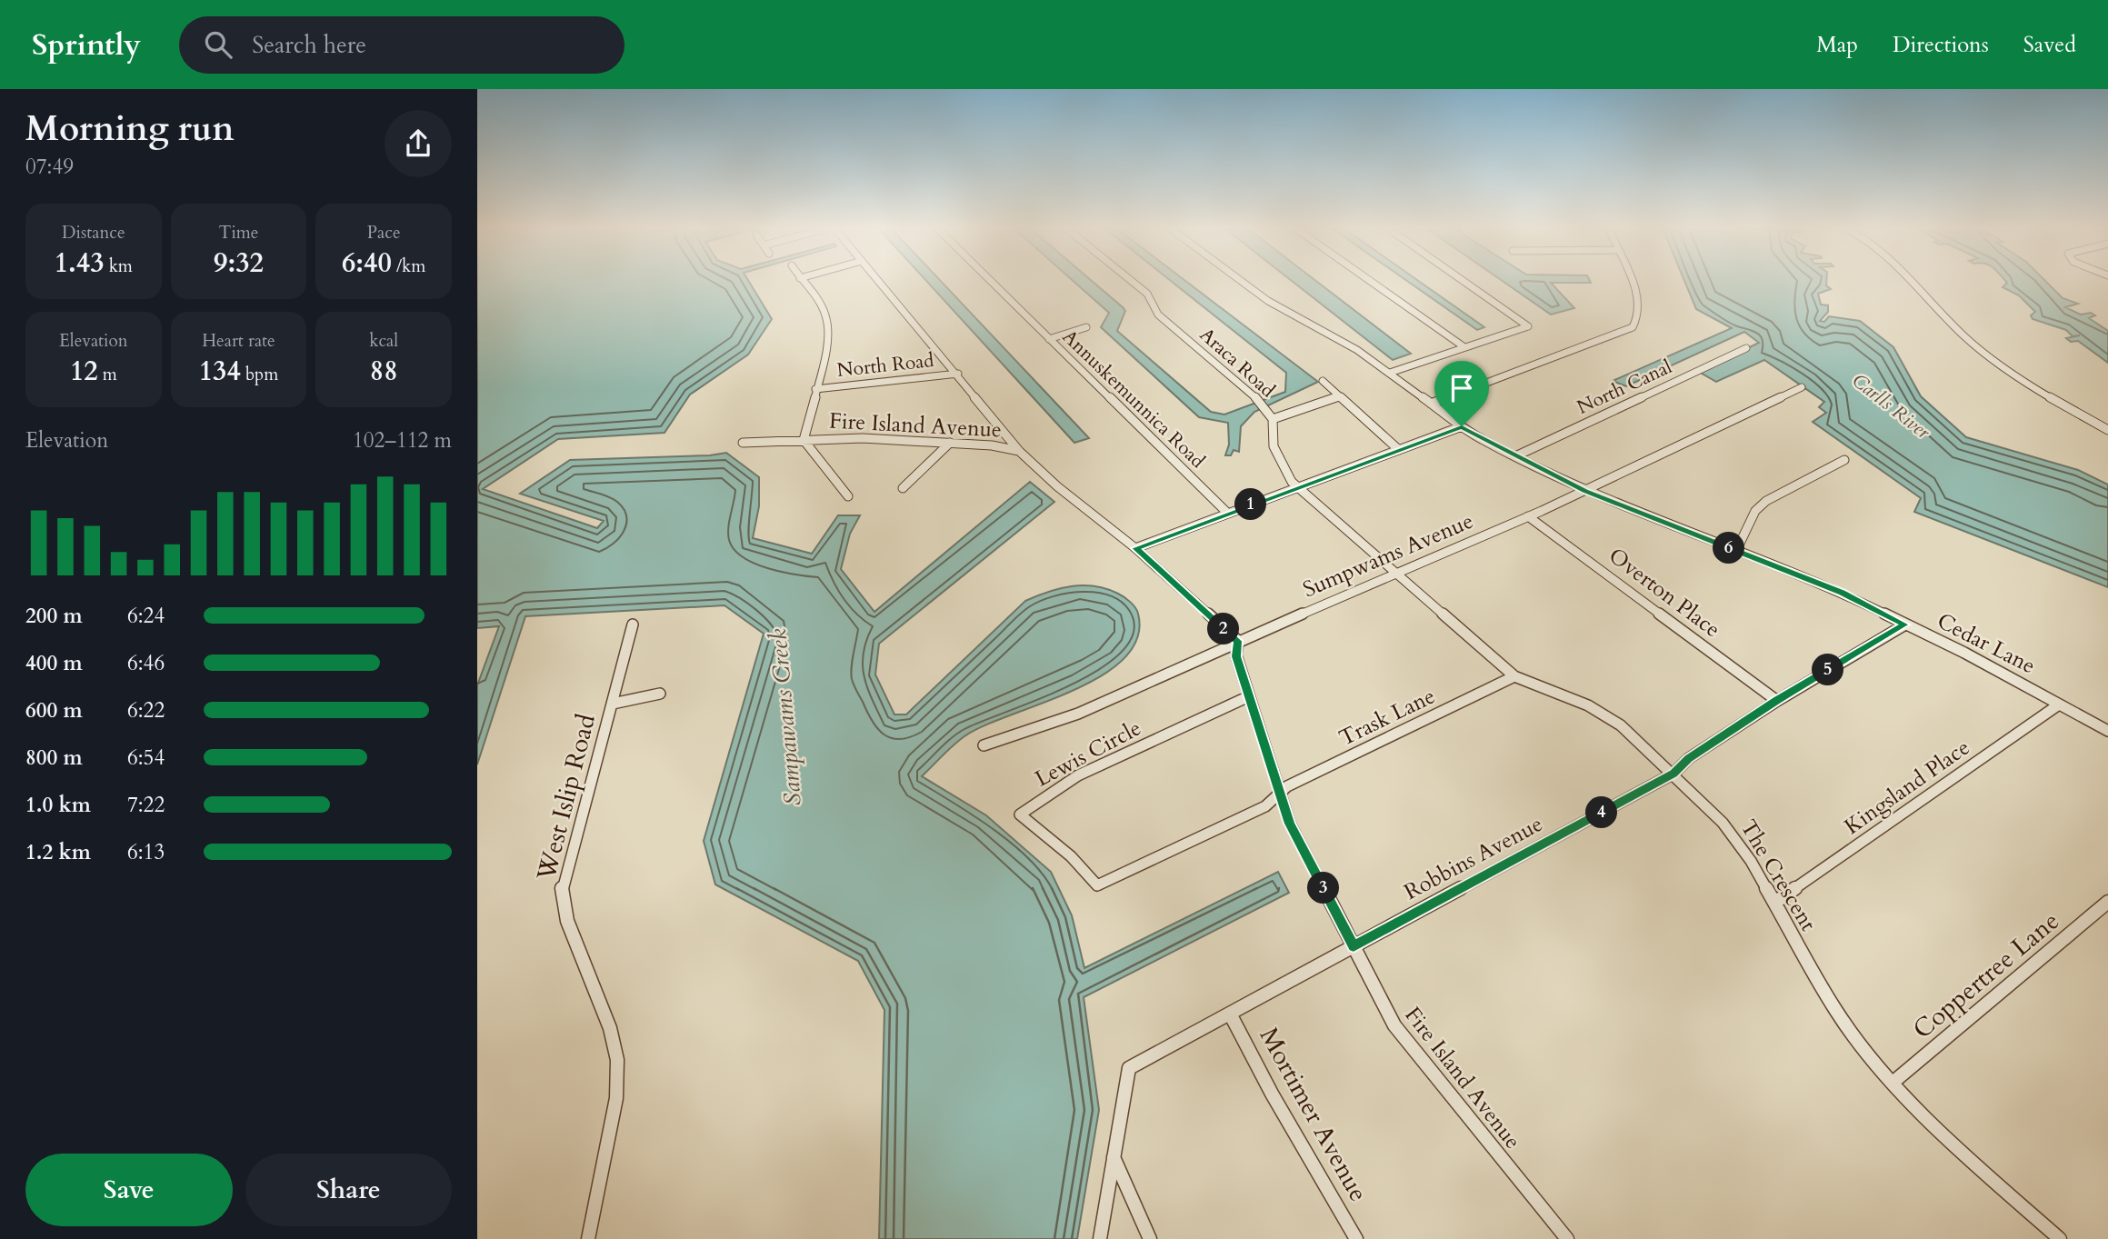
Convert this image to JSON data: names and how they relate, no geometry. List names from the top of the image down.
{
  "streets": {
    "street": [
      "Araca Road",
      "North Road",
      "North Canal",
      "Annuskemunnica Road",
      "Fire Island Avenue",
      "Sumpwams Avenue",
      "Overton Place",
      "Cedar Lane",
      "Trask Lane",
      "Lewis Circle",
      "Kingsland Place",
      "West Islip Road",
      "Robbins Avenue",
      "The Crescent",
      "Coppertree Lane",
      "Mortimer Avenue"
    ]
  },
  "crossings": [
    ["Araca Road", "The Crescent"],
    ["North Canal", "Cedar Lane"],
    ["Fire Island Avenue", "Sumpwams Avenue"],
    ["Fire Island Avenue", "Trask Lane"],
    ["Fire Island Avenue", "Lewis Circle"],
    ["Fire Island Avenue", "Robbins Avenue"],
    ["Sumpwams Avenue", "Overton Place"],
    ["Sumpwams Avenue", "Cedar Lane"],
    ["Sumpwams Avenue", "The Crescent"],
    ["Overton Place", "Robbins Avenue"],
    ["Cedar Lane", "Kingsland Place"],
    ["Cedar Lane", "Robbins Avenue"],
    ["Trask Lane", "Lewis Circle"],
    ["Trask Lane", "The Crescent"],
    ["Kingsland Place", "The Crescent"],
    ["Robbins Avenue", "The Crescent"],
    ["Robbins Avenue", "Mortimer Avenue"],
    ["The Crescent", "Coppertree Lane"]
  ],
  "water": ["Carlls River", "Sampawams Creek"],
  "page": {
    "header": "Sprintly",
    "search": "Search here",
    "nav": ["Map", "Directions", "Saved"],
    "heading": ["Morning run", "07:49"],
    "stats": [
      ["Distance", "1.43 km"],
      ["Time", "9:32"],
      ["Pace", "6:40 /km"],
      ["Elevation", "12 m"],
      ["Heart rate", "134 bpm"],
      ["kcal", "88"]
    ],
    "chart": ["Elevation", "102–112 m"],
    "pins": [
      "1",
      "6",
      "2",
      "5",
      "4",
      "3"
    ],
    "list": [
      {
        "name": "200 m",
        "note": "6:24"
      },
      {
        "name": "400 m",
        "note": "6:46"
      },
      {
        "name": "600 m",
        "note": "6:22"
      },
      {
        "name": "800 m",
        "note": "6:54"
      },
      {
        "name": "1.0 km",
        "note": "7:22"
      },
      {
        "name": "1.2 km",
        "note": "6:13"
      }
    ],
    "buttons": ["Save", "Share"]
  }
}
